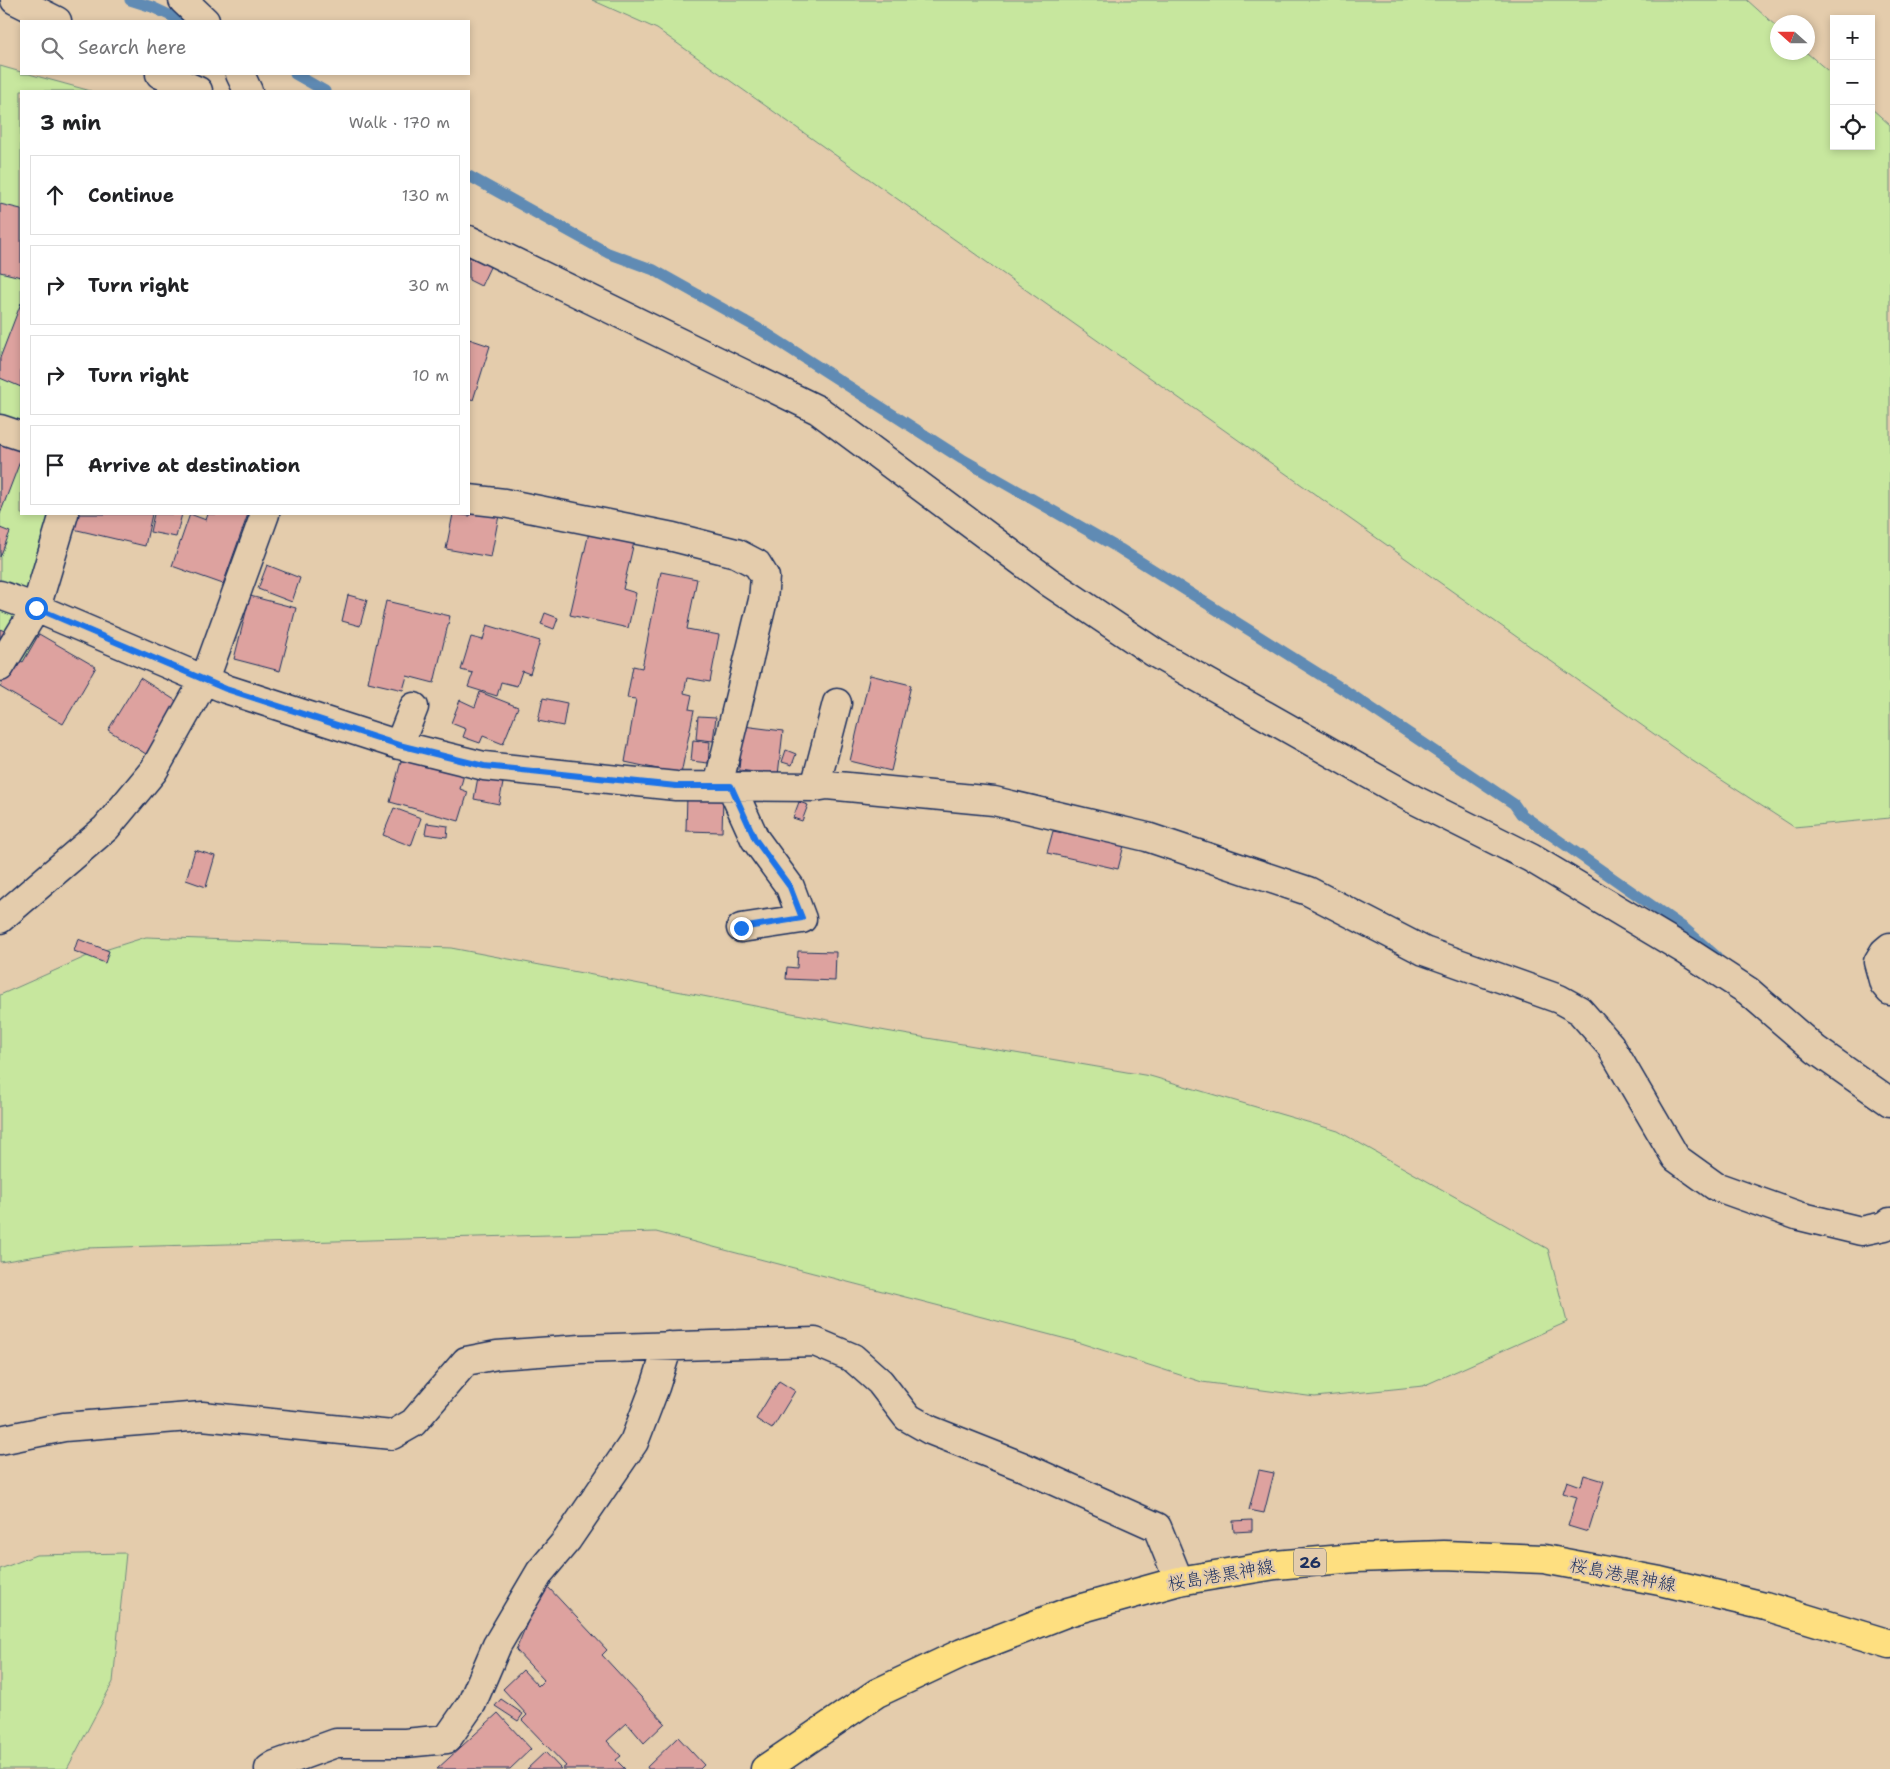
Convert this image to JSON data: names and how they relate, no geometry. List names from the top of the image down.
{
  "streets": {
    "main road": ["26", "桜島港黒神線"]
  },
  "north": "left",
  "page": {
    "map_buttons": ["+", "−"],
    "search": "Search here",
    "heading": ["3 min", "Walk · 170 m"],
    "list": [
      ["Continue", "130 m"],
      ["Turn right", "30 m"],
      ["Turn right", "10 m"],
      "Arrive at destination"
    ]
  }
}
